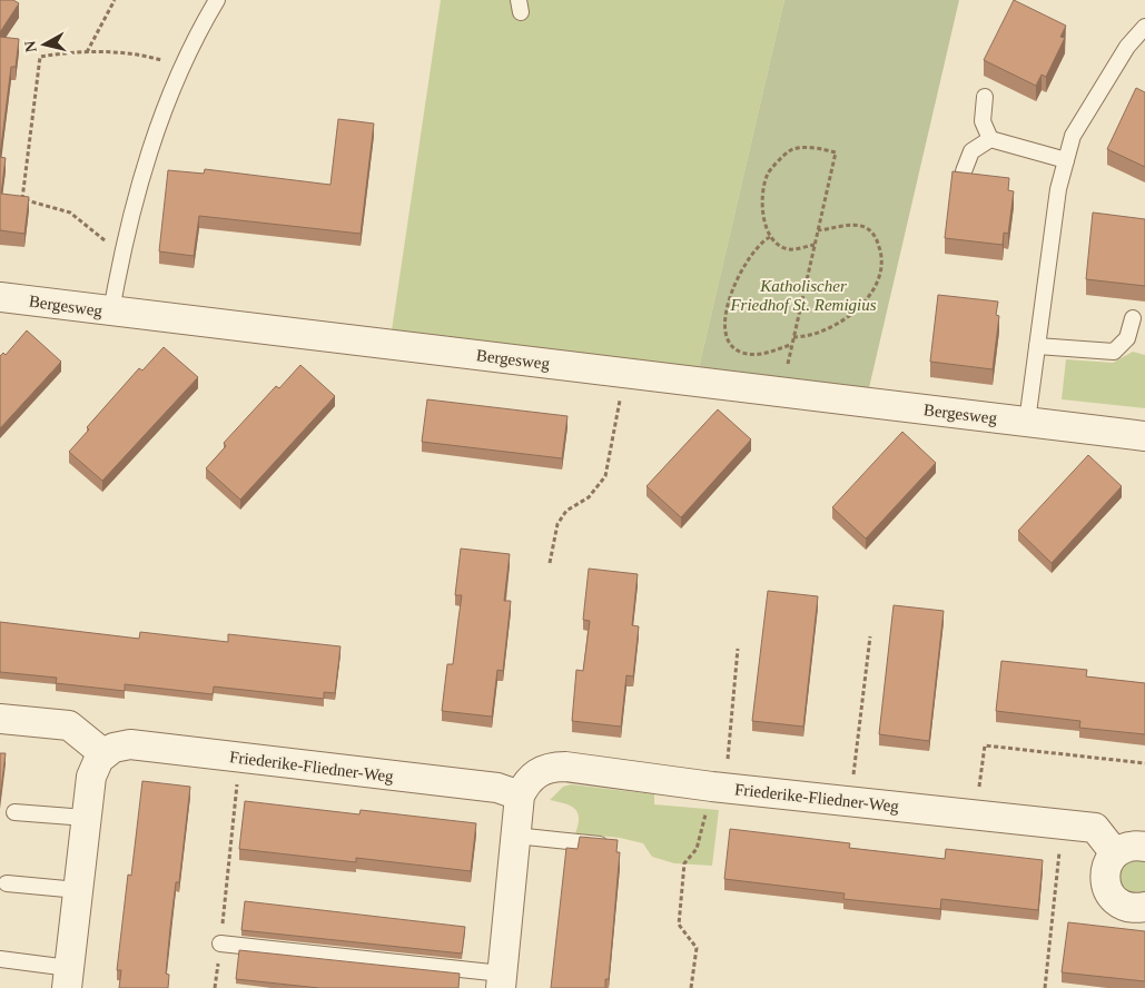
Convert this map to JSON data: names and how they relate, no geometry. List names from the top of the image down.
{
  "streets": {
    "street": ["Bergesweg", "Friederike-Fliedner-Weg"]
  },
  "parks": ["Katholischer Friedhof St. Remigius"],
  "north": "left"
}
